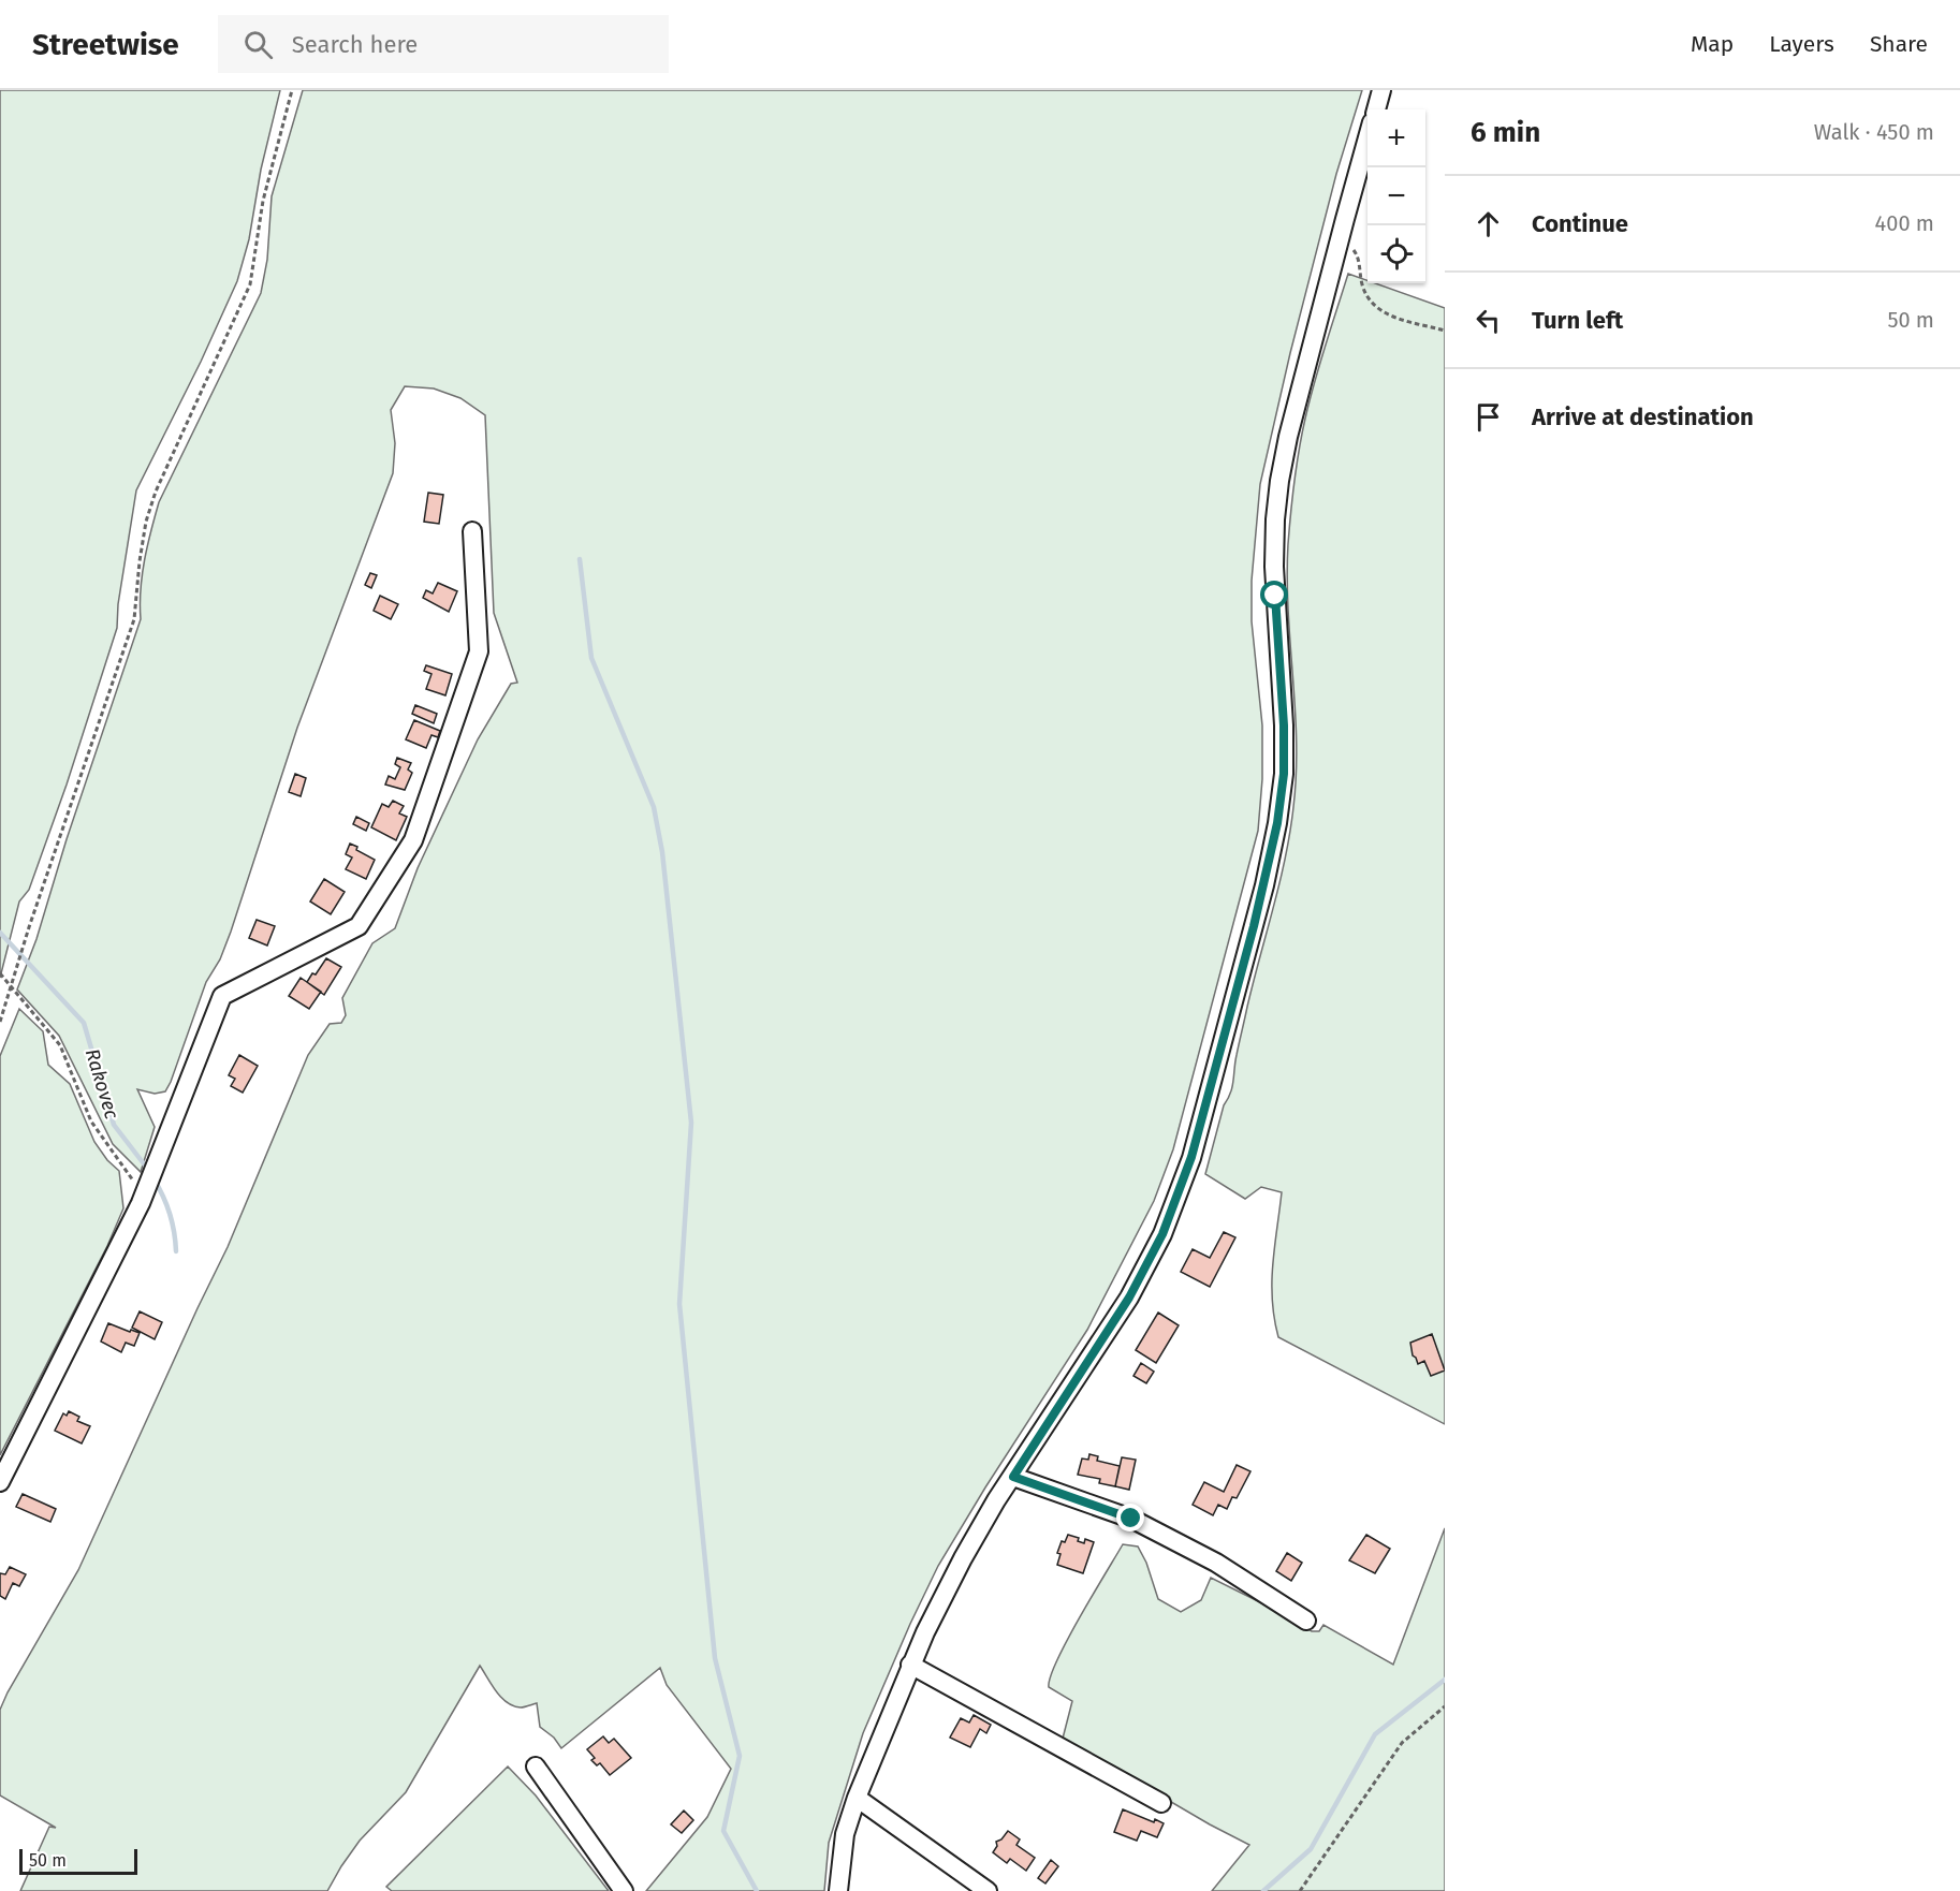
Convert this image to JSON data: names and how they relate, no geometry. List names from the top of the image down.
{
  "water": ["Rakovec"],
  "scale_bar": "50 m",
  "page": {
    "header": "Streetwise",
    "search": "Search here",
    "nav": ["Map", "Layers", "Share"],
    "heading": ["6 min", "Walk · 450 m"],
    "map_buttons": ["+", "−"],
    "list": [
      ["Continue", "400 m"],
      ["Turn left", "50 m"],
      "Arrive at destination"
    ],
    "scale": "50 m"
  }
}
